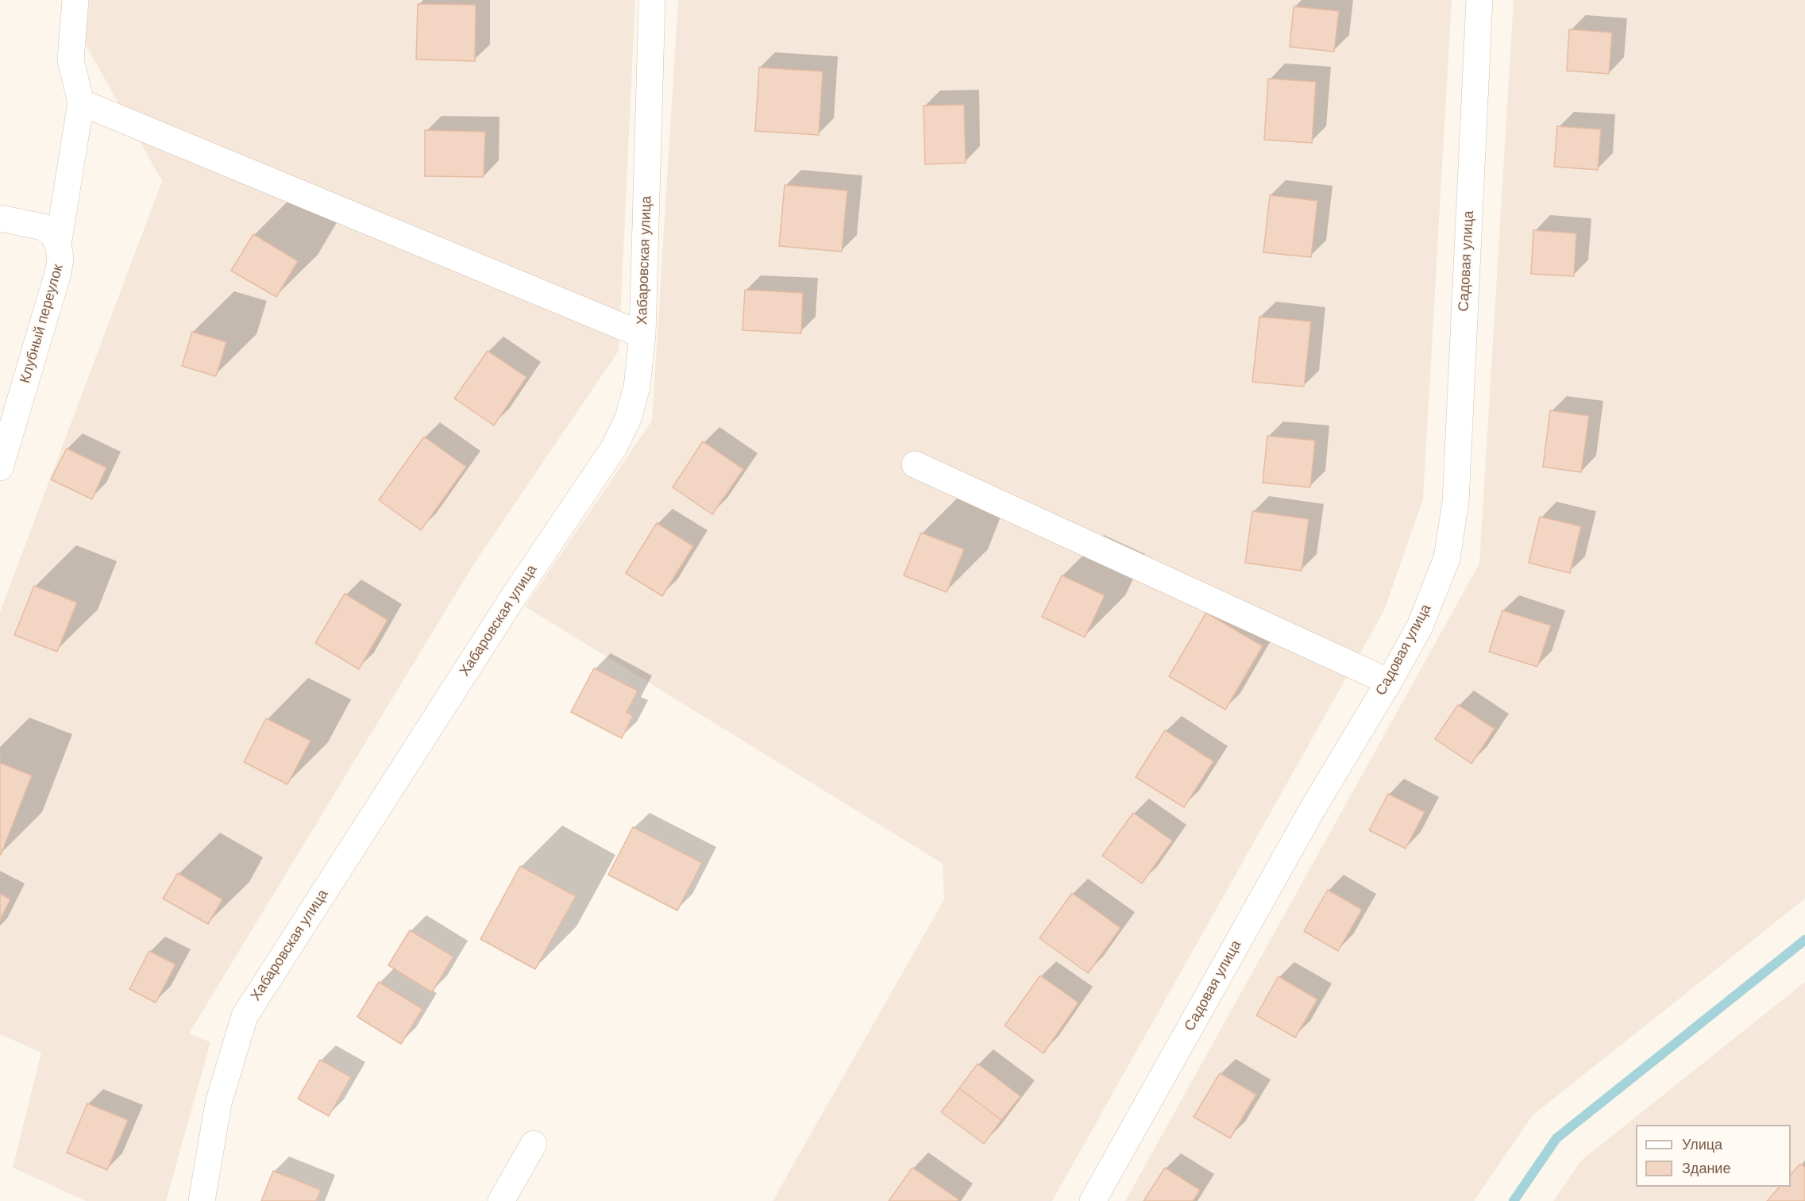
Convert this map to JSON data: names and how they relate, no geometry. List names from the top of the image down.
{
  "streets": {
    "street": ["Хабаровская улица", "Садовая улица", "Клубный переулок"]
  },
  "legend": ["Улица", "Здание"]
}
